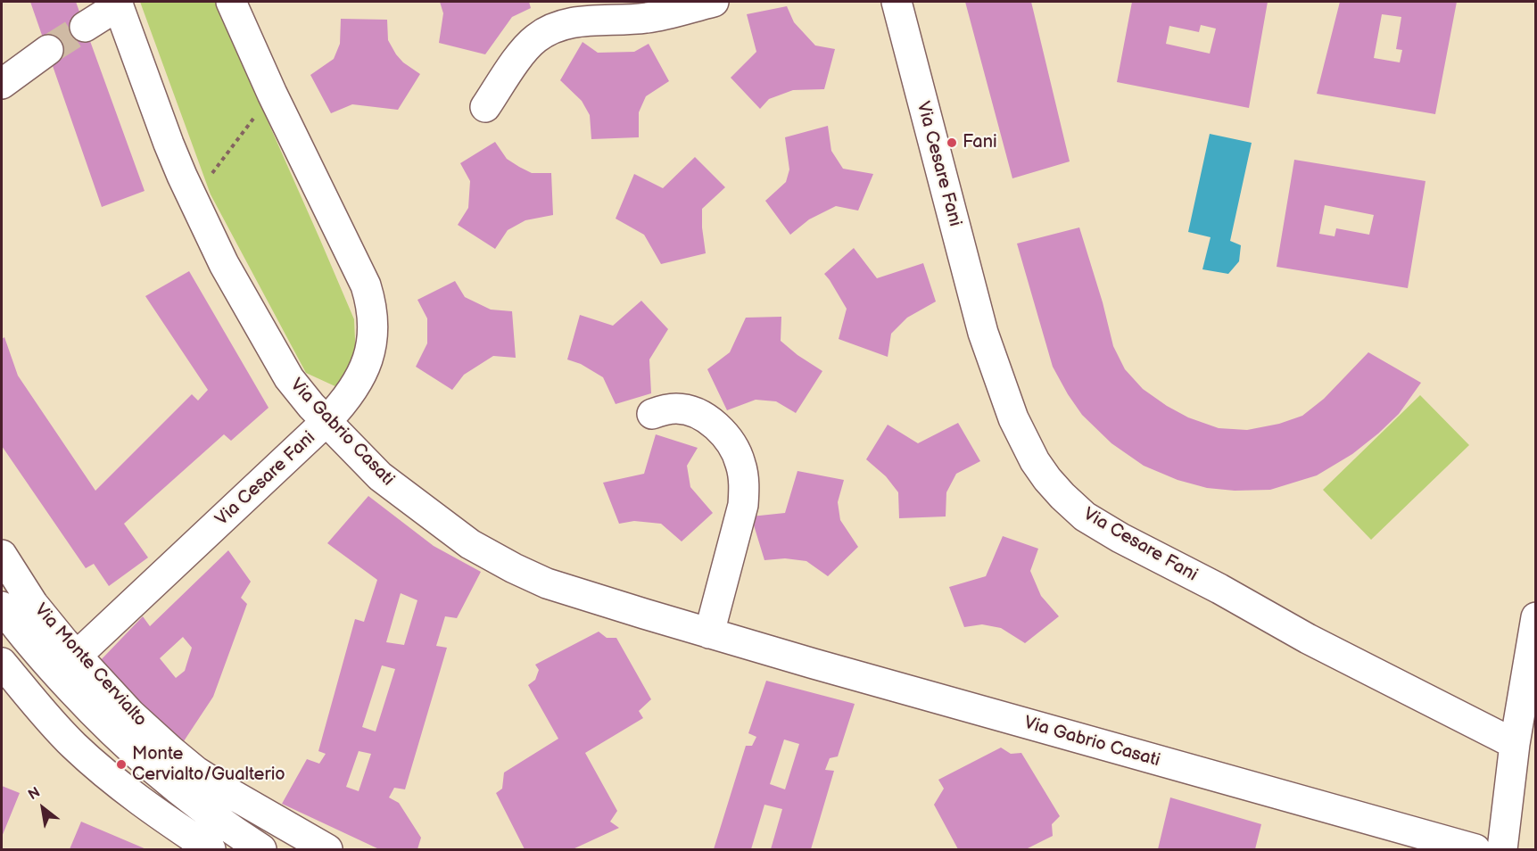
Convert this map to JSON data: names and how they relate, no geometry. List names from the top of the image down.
{
  "streets": {
    "street": ["Via Cesare Fani", "Via Gabrio Casati", "Via Monte Cervialto"]
  },
  "crossings": [
    ["Via Cesare Fani", "Via Gabrio Casati"],
    ["Via Cesare Fani", "Via Monte Cervialto"]
  ],
  "places": ["Fani", "Monte Cervialto/Gualterio"],
  "north": "top left"
}
